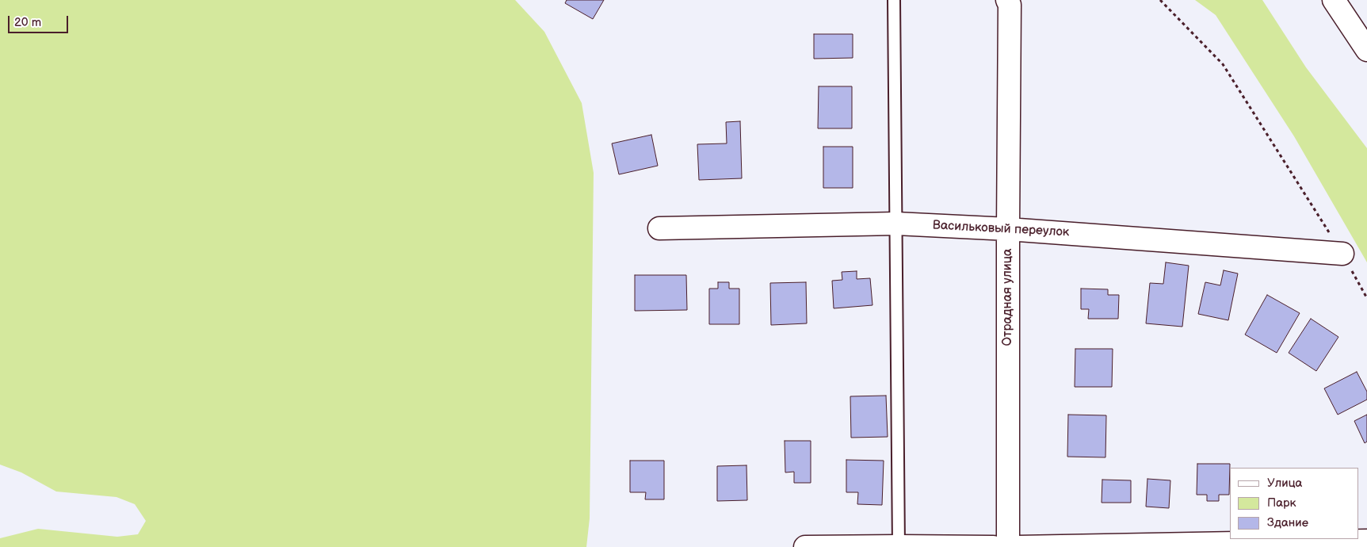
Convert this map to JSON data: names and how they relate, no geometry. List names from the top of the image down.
{
  "streets": {
    "street": ["Васильковый переулок", "Отрадная улица"]
  },
  "crossings": [
    ["Васильковый переулок", "Отрадная улица"]
  ],
  "legend": ["Улица", "Парк", "Здание"],
  "scale_bar": "20 m"
}
